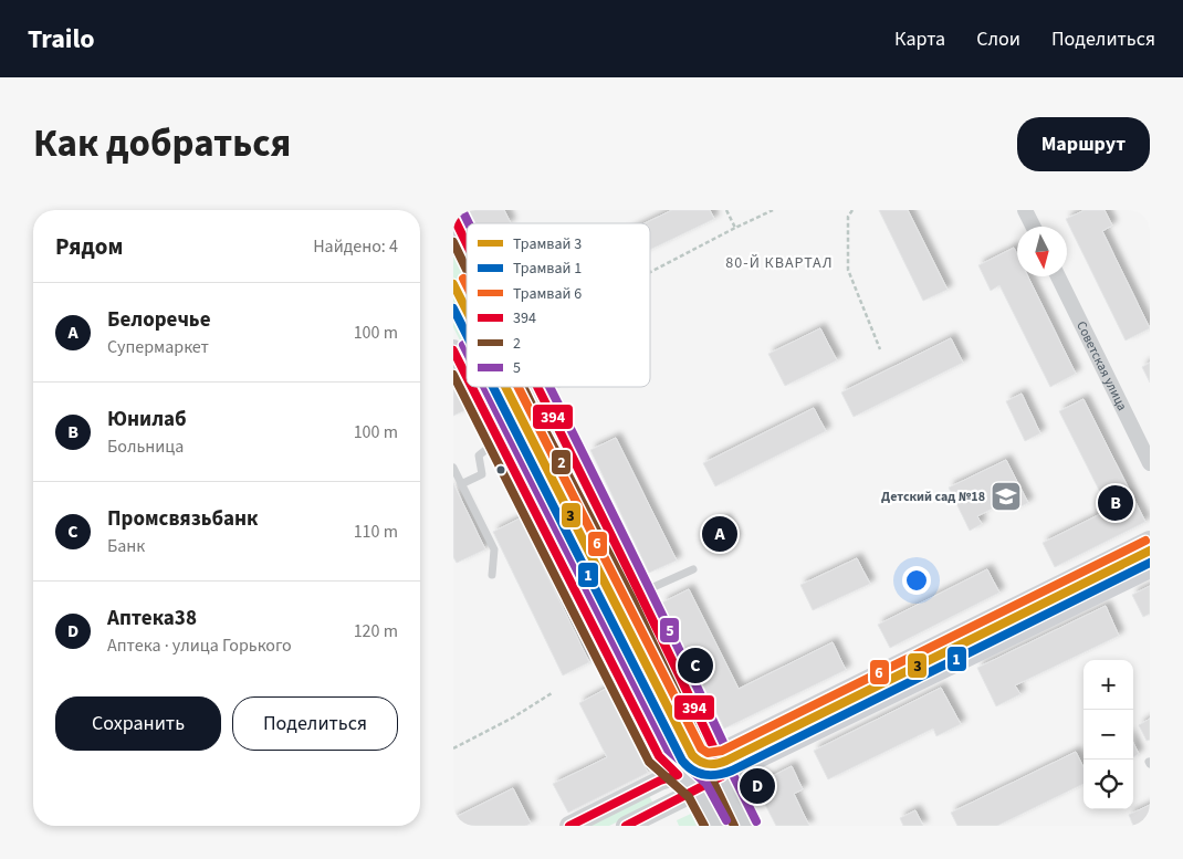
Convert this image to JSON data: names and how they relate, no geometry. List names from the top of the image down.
{
  "streets": {
    "street": ["Советская улица"]
  },
  "districts": ["80-Й КВАРТАЛ"],
  "places": {
    "school or university": ["Детский сад №18"]
  },
  "lines": [
    "transit line 5",
    "transit line 394",
    "transit line 2",
    "tram line 6",
    "tram line 3",
    "tram line 1"
  ],
  "legend": [
    "Трамвай 3",
    "Трамвай 1",
    "Трамвай 6",
    "394",
    "2",
    "5"
  ],
  "north": "bottom",
  "page": {
    "header": "Trailo",
    "nav": ["Карта", "Слои", "Поделиться"],
    "title": "Как добраться",
    "buttons": [
      "Маршрут",
      ["Сохранить", "Поделиться"]
    ],
    "heading": ["Рядом", "Найдено: 4"],
    "list": [
      {
        "mark": "A",
        "name": "Белоречье",
        "note": "Супермаркет",
        "value": "100 m"
      },
      {
        "mark": "B",
        "name": "Юнилаб",
        "note": "Больница",
        "value": "100 m"
      },
      {
        "mark": "C",
        "name": "Промсвязьбанк",
        "note": "Банк",
        "value": "110 m"
      },
      {
        "mark": "D",
        "name": "Аптека38",
        "note": "Аптека · улица Горького",
        "value": "120 m"
      }
    ],
    "pins": [
      "B",
      "A",
      "C",
      "D"
    ],
    "map_buttons": ["+", "−"]
  }
}
